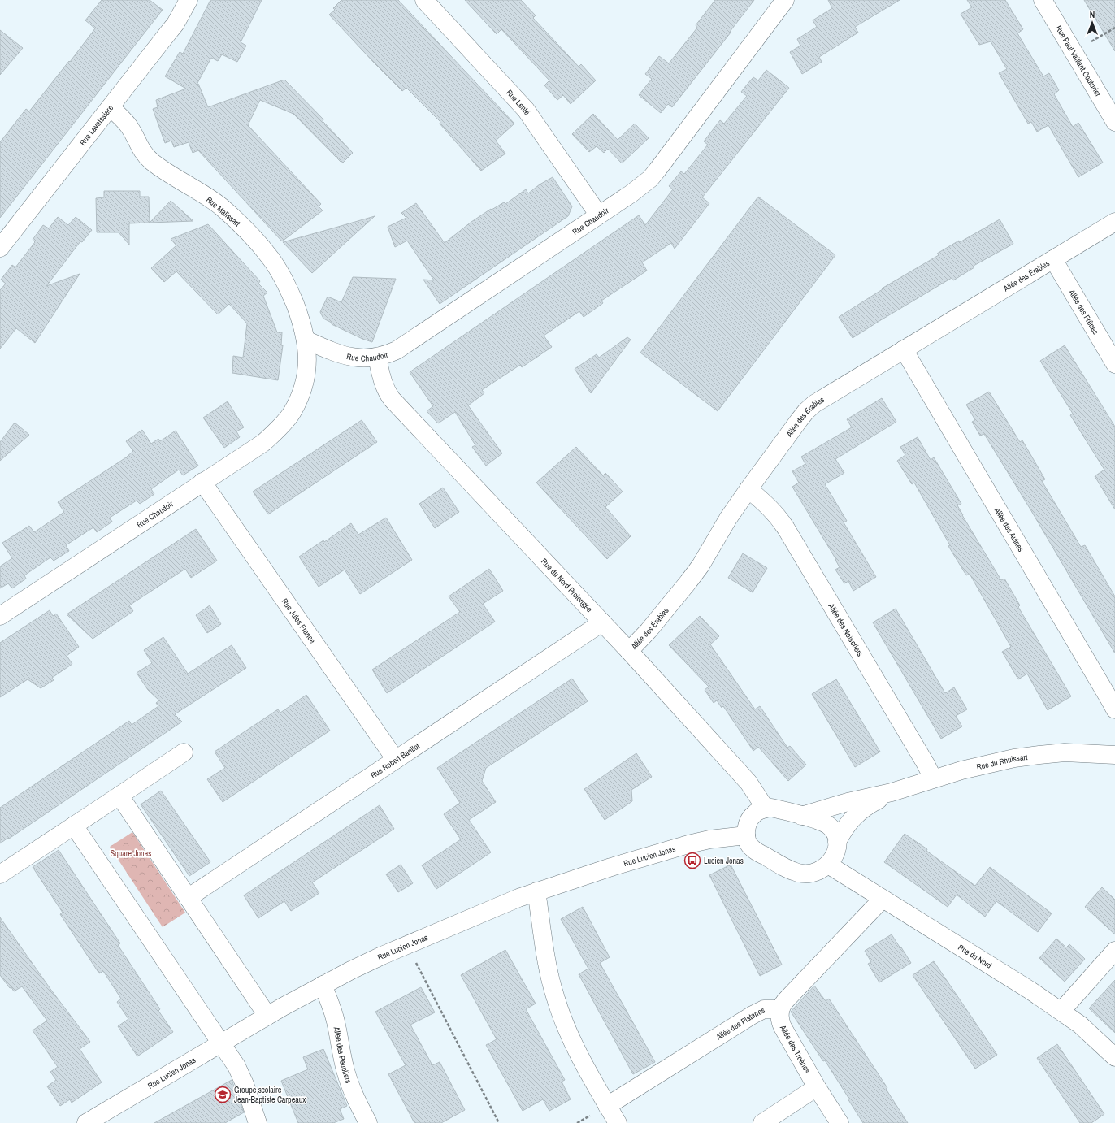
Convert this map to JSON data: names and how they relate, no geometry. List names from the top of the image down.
{
  "streets": {
    "street": [
      "Rue Paul Vaillant Couturier",
      "Rue Lenté",
      "Rue Laveissière",
      "Rue Malissart",
      "Rue Chaudoir",
      "Allée des Érables",
      "Allée des Frênes",
      "Allée des Aulnes",
      "Rue du Nord Prolongée",
      "Rue Jules France",
      "Allée des Noisetiers",
      "Rue Robert Barillot",
      "Rue du Rhuissart",
      "Rue Lucien Jonas",
      "Rue du Nord",
      "Allée des Platanes",
      "Allée des Troënes",
      "Allée des Peupliers"
    ]
  },
  "crossings": [
    ["Rue Lenté", "Rue Chaudoir"],
    ["Rue Laveissière", "Rue Malissart"],
    ["Rue Malissart", "Rue Chaudoir"],
    ["Rue Chaudoir", "Rue du Nord Prolongée"],
    ["Rue Chaudoir", "Rue Jules France"],
    ["Allée des Érables", "Allée des Frênes"],
    ["Allée des Érables", "Allée des Aulnes"],
    ["Allée des Érables", "Rue du Nord Prolongée"],
    ["Allée des Érables", "Allée des Noisetiers"],
    ["Rue du Nord Prolongée", "Rue Robert Barillot"],
    ["Rue du Nord Prolongée", "Rue du Rhuissart"],
    ["Rue du Nord Prolongée", "Rue Lucien Jonas"],
    ["Rue du Nord Prolongée", "Rue du Nord"],
    ["Rue Jules France", "Rue Robert Barillot"],
    ["Allée des Noisetiers", "Rue du Rhuissart"],
    ["Rue du Rhuissart", "Rue Lucien Jonas"],
    ["Rue du Rhuissart", "Rue du Nord"],
    ["Rue Lucien Jonas", "Rue du Nord"],
    ["Rue Lucien Jonas", "Allée des Peupliers"],
    ["Allée des Platanes", "Allée des Troënes"]
  ],
  "parks": ["Square Jonas"],
  "places": {
    "bus stop": ["Lucien Jonas"],
    "school or university": ["Groupe scolaire Jean-Baptiste Carpeaux"]
  },
  "north": "top"
}
